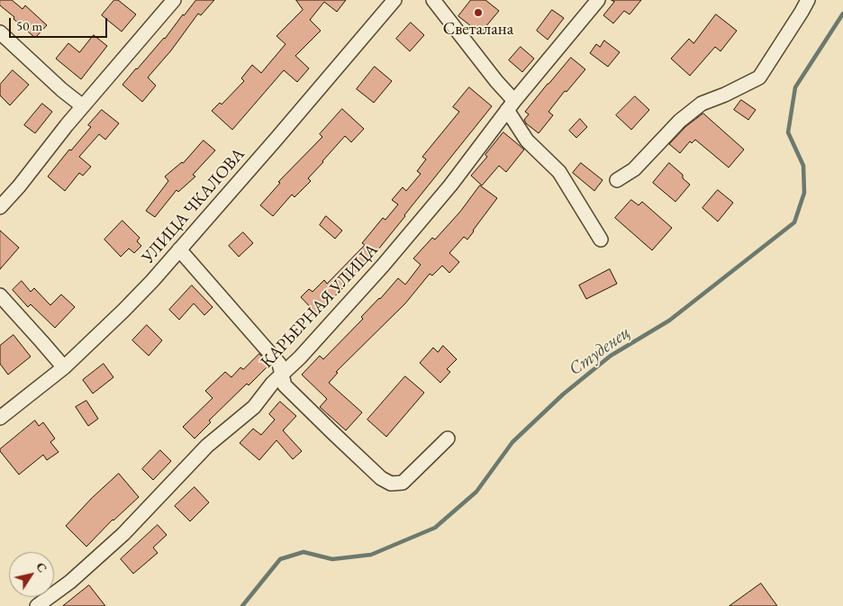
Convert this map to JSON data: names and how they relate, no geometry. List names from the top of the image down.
{
  "streets": {
    "street": ["УЛИЦА ЧКАЛОВА", "КАРЬЕРНАЯ УЛИЦА"]
  },
  "water": ["Студенец"],
  "places": ["Светалана"],
  "scale_bar": "50 m",
  "north": "top right"
}
